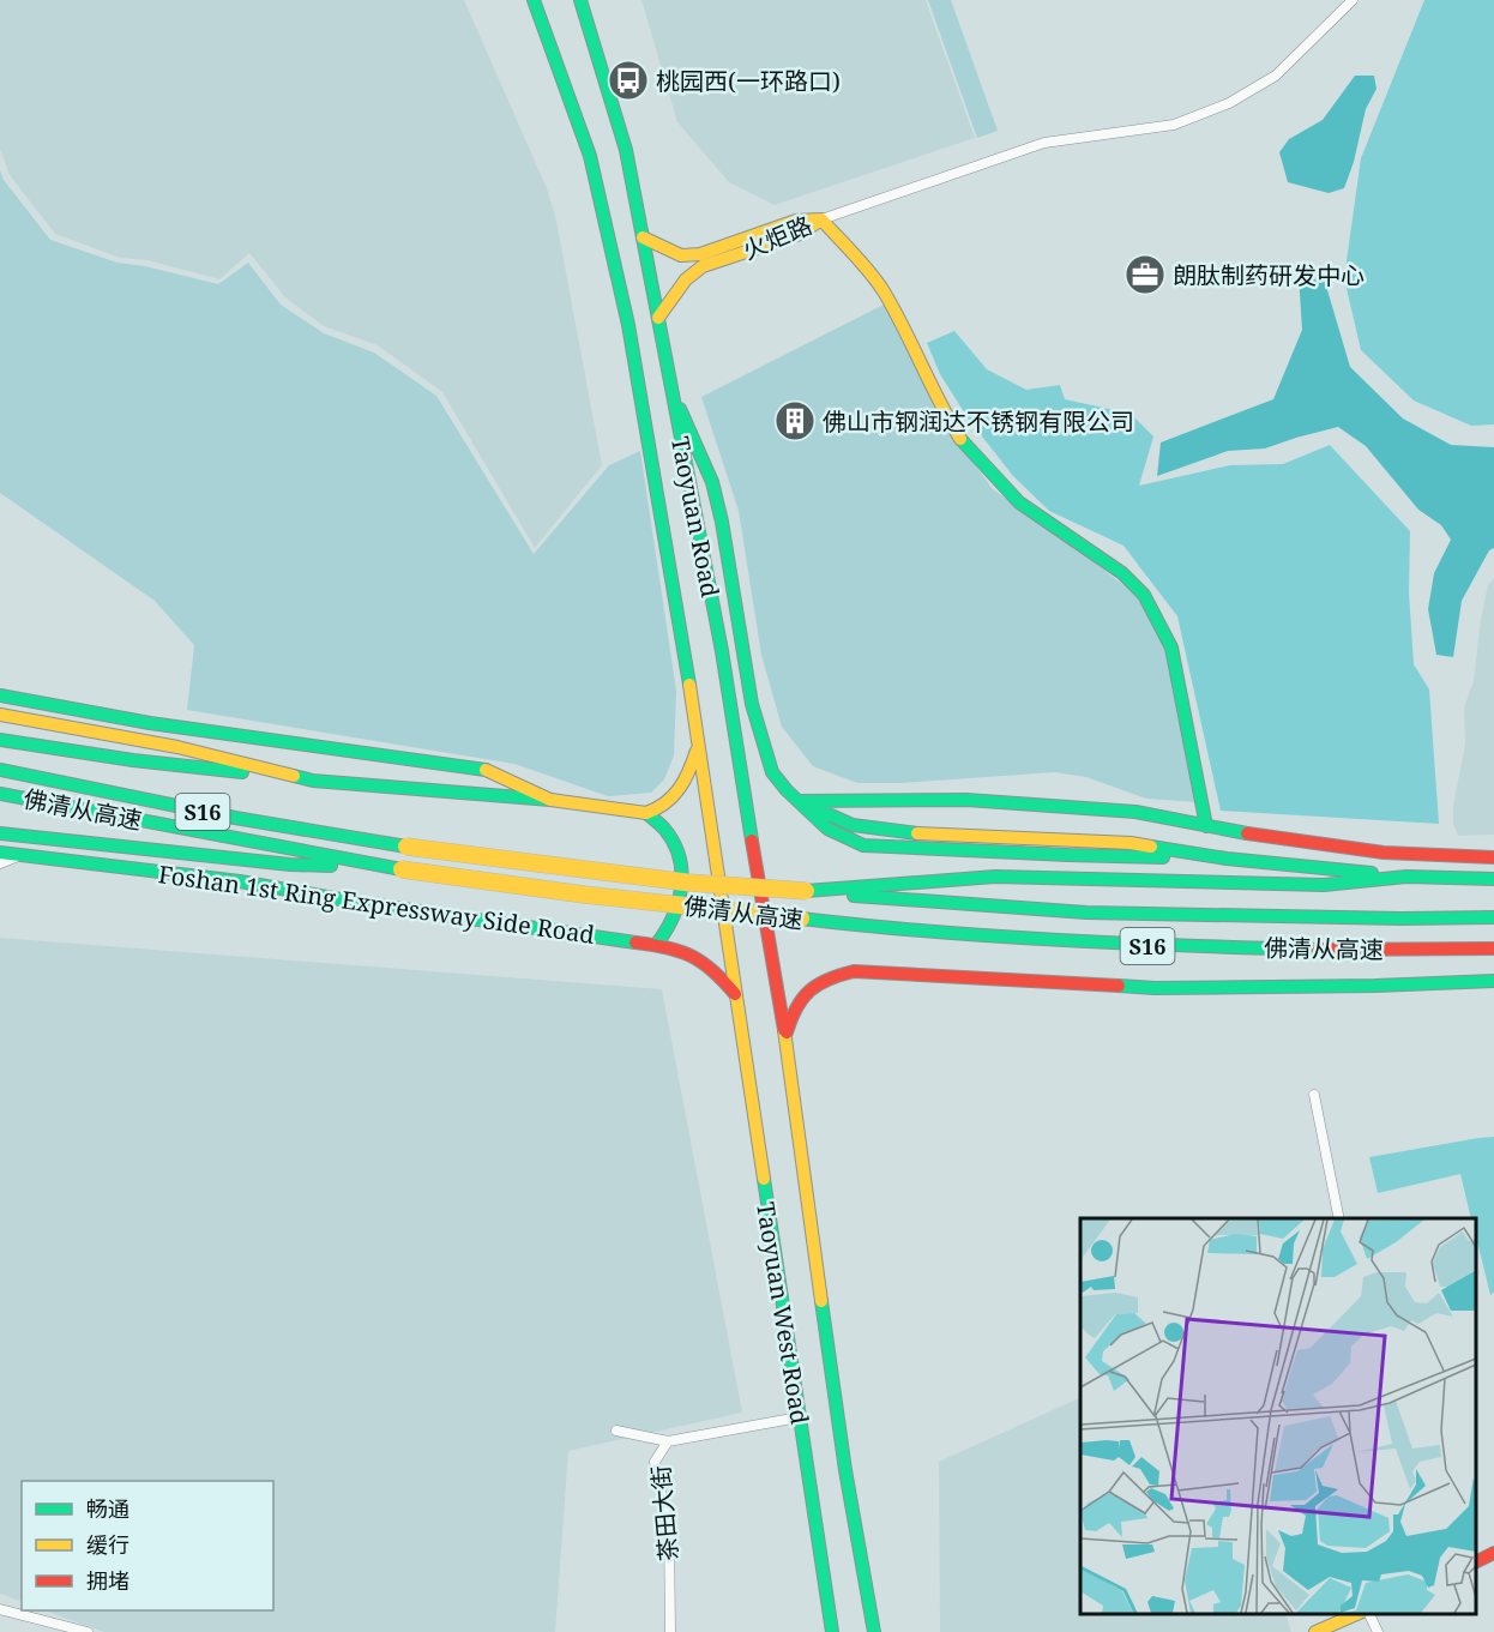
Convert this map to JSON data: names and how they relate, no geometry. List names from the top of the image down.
{
  "streets": {
    "main road": [
      "火炬路",
      "Taoyuan Road",
      "佛清从高速",
      "S16",
      "Foshan 1st Ring Expressway Side Road",
      "Taoyuan West Road"
    ],
    "street": ["茶田大街"]
  },
  "crossings": [
    ["火炬路", "Taoyuan Road"],
    ["Taoyuan Road", "Foshan 1st Ring Expressway Side Road"],
    ["Taoyuan Road", "Taoyuan West Road"],
    ["Foshan 1st Ring Expressway Side Road", "Taoyuan West Road"]
  ],
  "places": {
    "bus stop": ["桃园西(一环路口)"],
    "office": ["朗肽制药研发中心"],
    "building": ["佛山市钢润达不锈钢有限公司"]
  },
  "legend": ["畅通", "缓行", "拥堵"]
}
